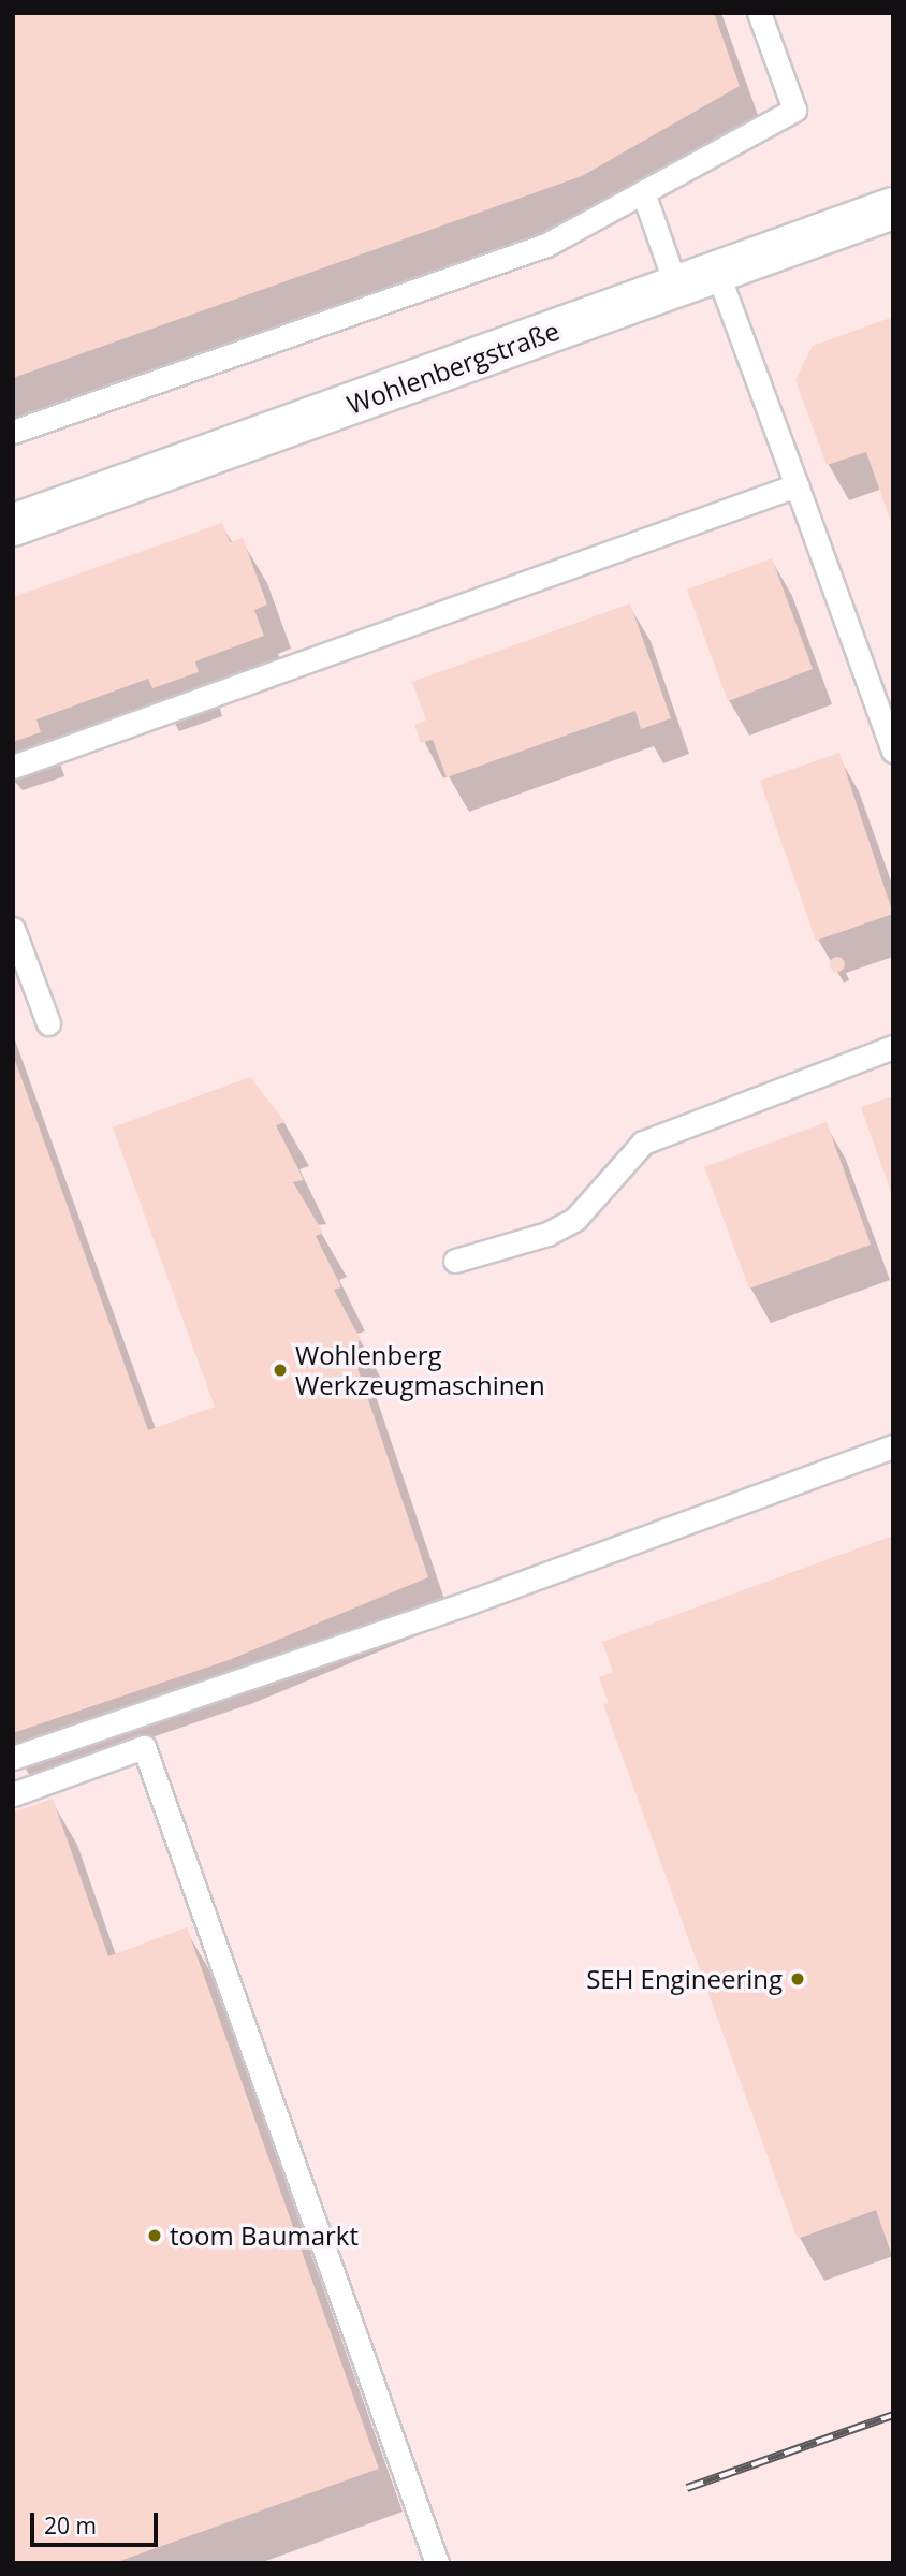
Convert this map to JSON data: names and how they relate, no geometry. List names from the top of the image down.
{
  "streets": {
    "street": ["Wohlenbergstraße"]
  },
  "places": ["Wohlenberg Werkzeugmaschinen", "SEH Engineering", "toom Baumarkt"],
  "scale_bar": "20 m"
}
